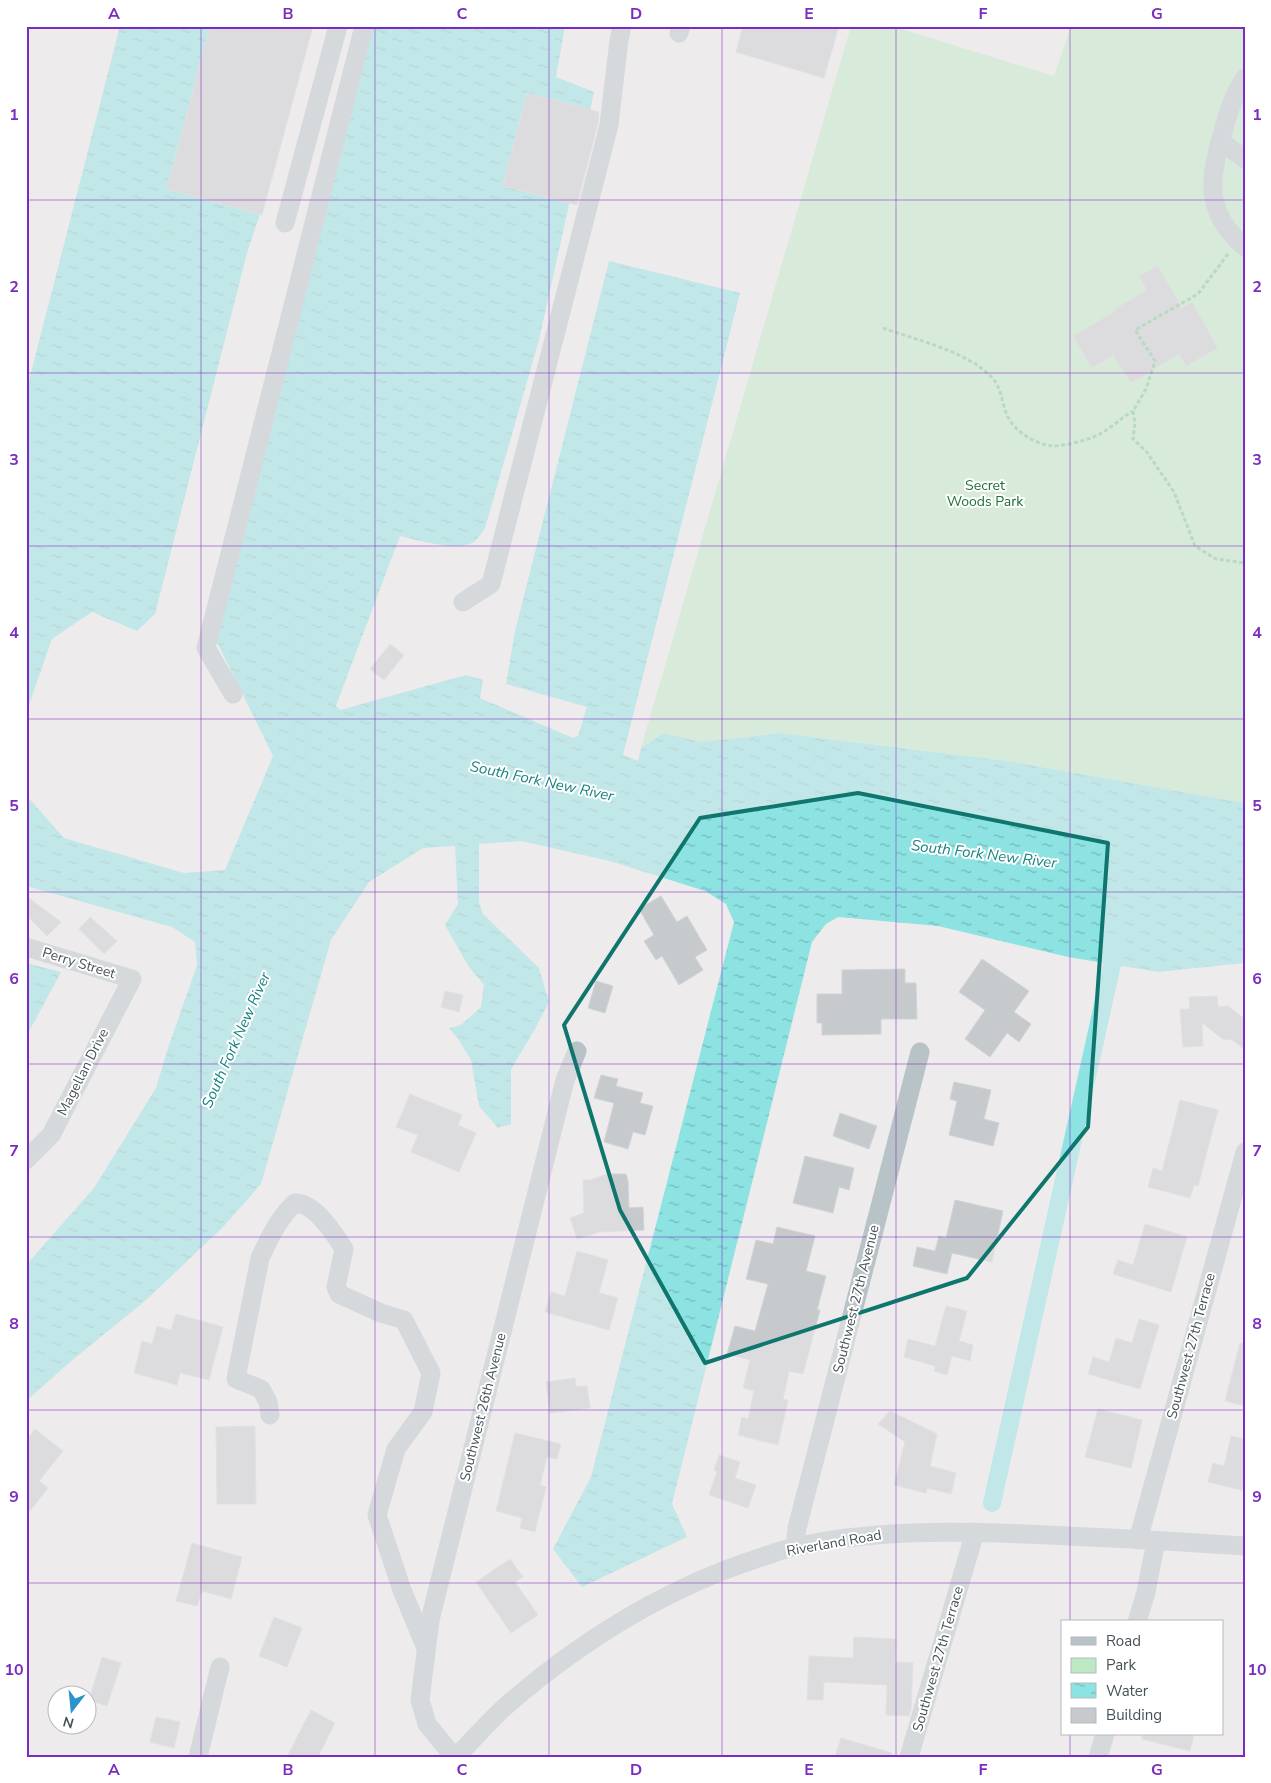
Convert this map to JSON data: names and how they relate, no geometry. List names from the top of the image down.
{
  "streets": {
    "street": [
      "Perry Street",
      "Magellan Drive",
      "Southwest 27th Avenue",
      "Southwest 27th Terrace",
      "Southwest 26th Avenue",
      "Riverland Road"
    ]
  },
  "crossings": [
    ["Perry Street", "Magellan Drive"],
    ["Southwest 27th Avenue", "Riverland Road"],
    ["Southwest 27th Terrace", "Riverland Road"],
    ["Southwest 26th Avenue", "Riverland Road"]
  ],
  "water": ["South Fork New River"],
  "parks": ["Secret Woods Park"],
  "legend": [
    "Road",
    "Park",
    "Water",
    "Building"
  ],
  "north": "bottom",
  "grid": {
    "columns": [
      "A",
      "B",
      "C",
      "D",
      "E",
      "F",
      "G"
    ],
    "rows": [
      "1",
      "2",
      "3",
      "4",
      "5",
      "6",
      "7",
      "8",
      "9",
      "10"
    ]
  }
}
